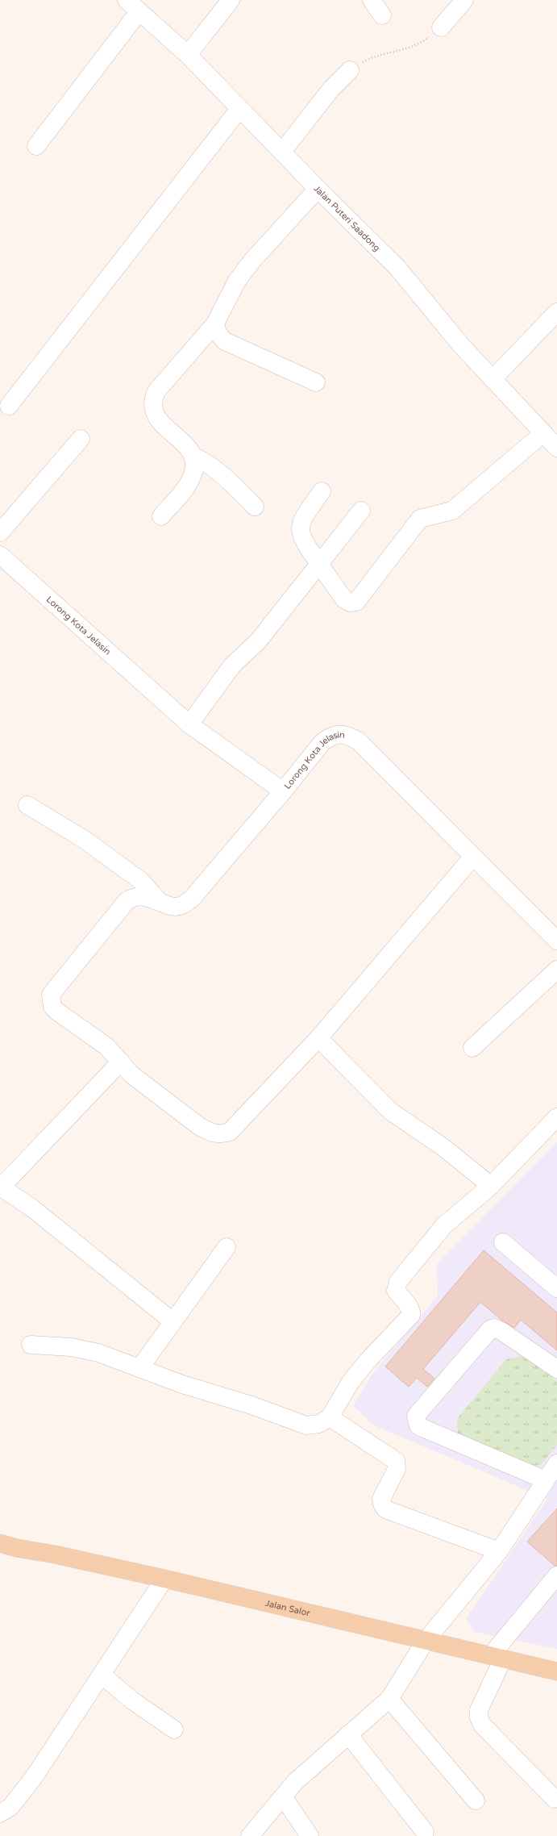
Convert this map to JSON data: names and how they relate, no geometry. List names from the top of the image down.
{
  "streets": {
    "main road": ["Jalan Salor"],
    "street": ["Jalan Puteri Saadong", "Lorong Kota Jelasin"]
  }
}
